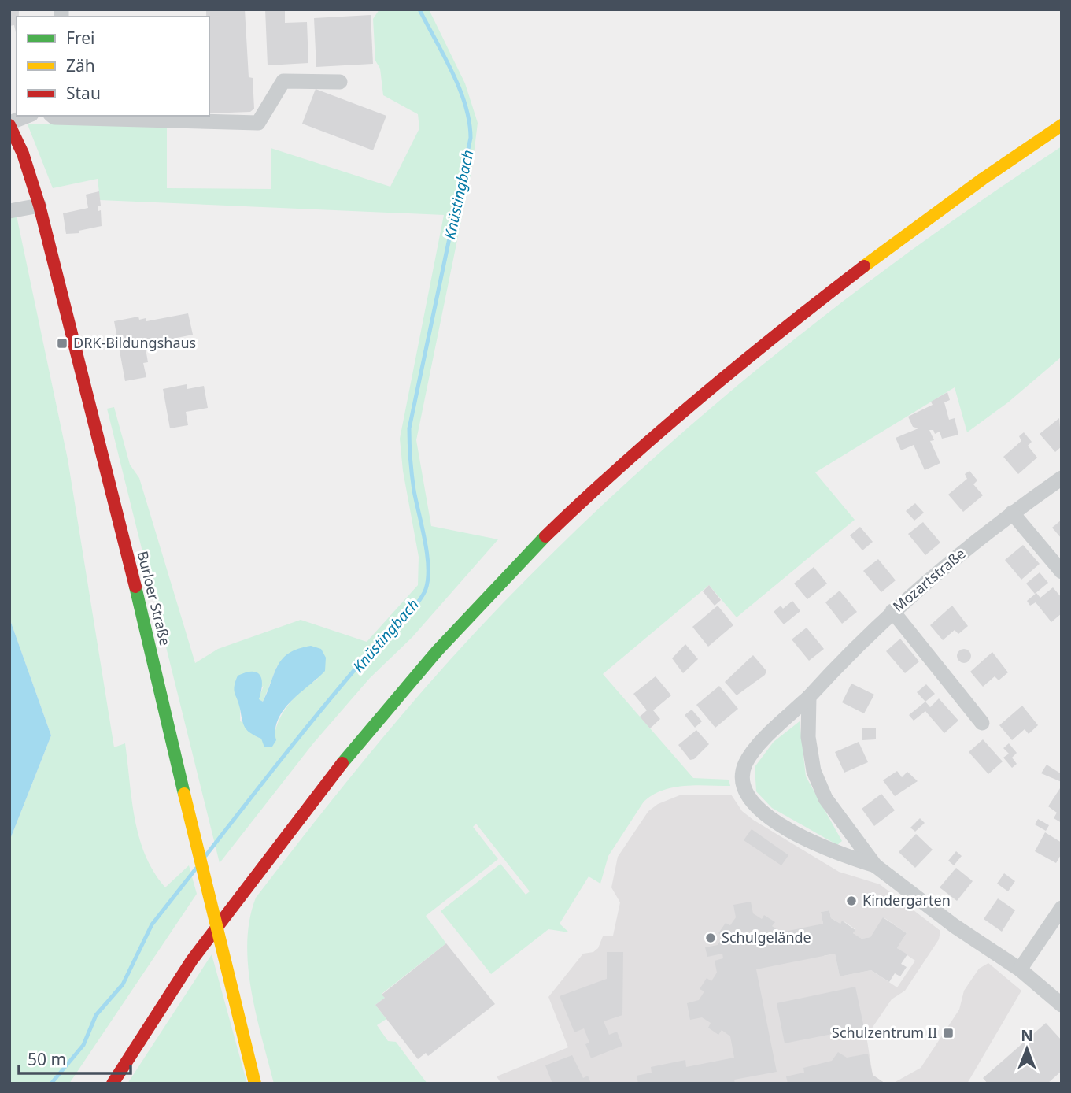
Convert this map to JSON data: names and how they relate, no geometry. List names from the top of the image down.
{
  "streets": {
    "main road": ["Burloer Straße"],
    "street": ["Mozartstraße"]
  },
  "water": ["Knüstingbach"],
  "places": {
    "transit": ["DRK-Bildungshaus", "Schulzentrum II"],
    "other": ["Kindergarten", "Schulgelände"]
  },
  "legend": ["Frei", "Zäh", "Stau"],
  "scale_bar": "50 m",
  "north": "top"
}
